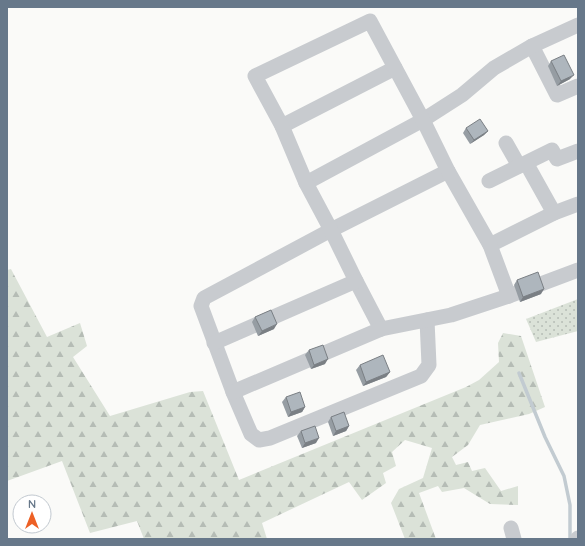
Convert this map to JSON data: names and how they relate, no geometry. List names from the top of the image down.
{
  "north": "top"
}
